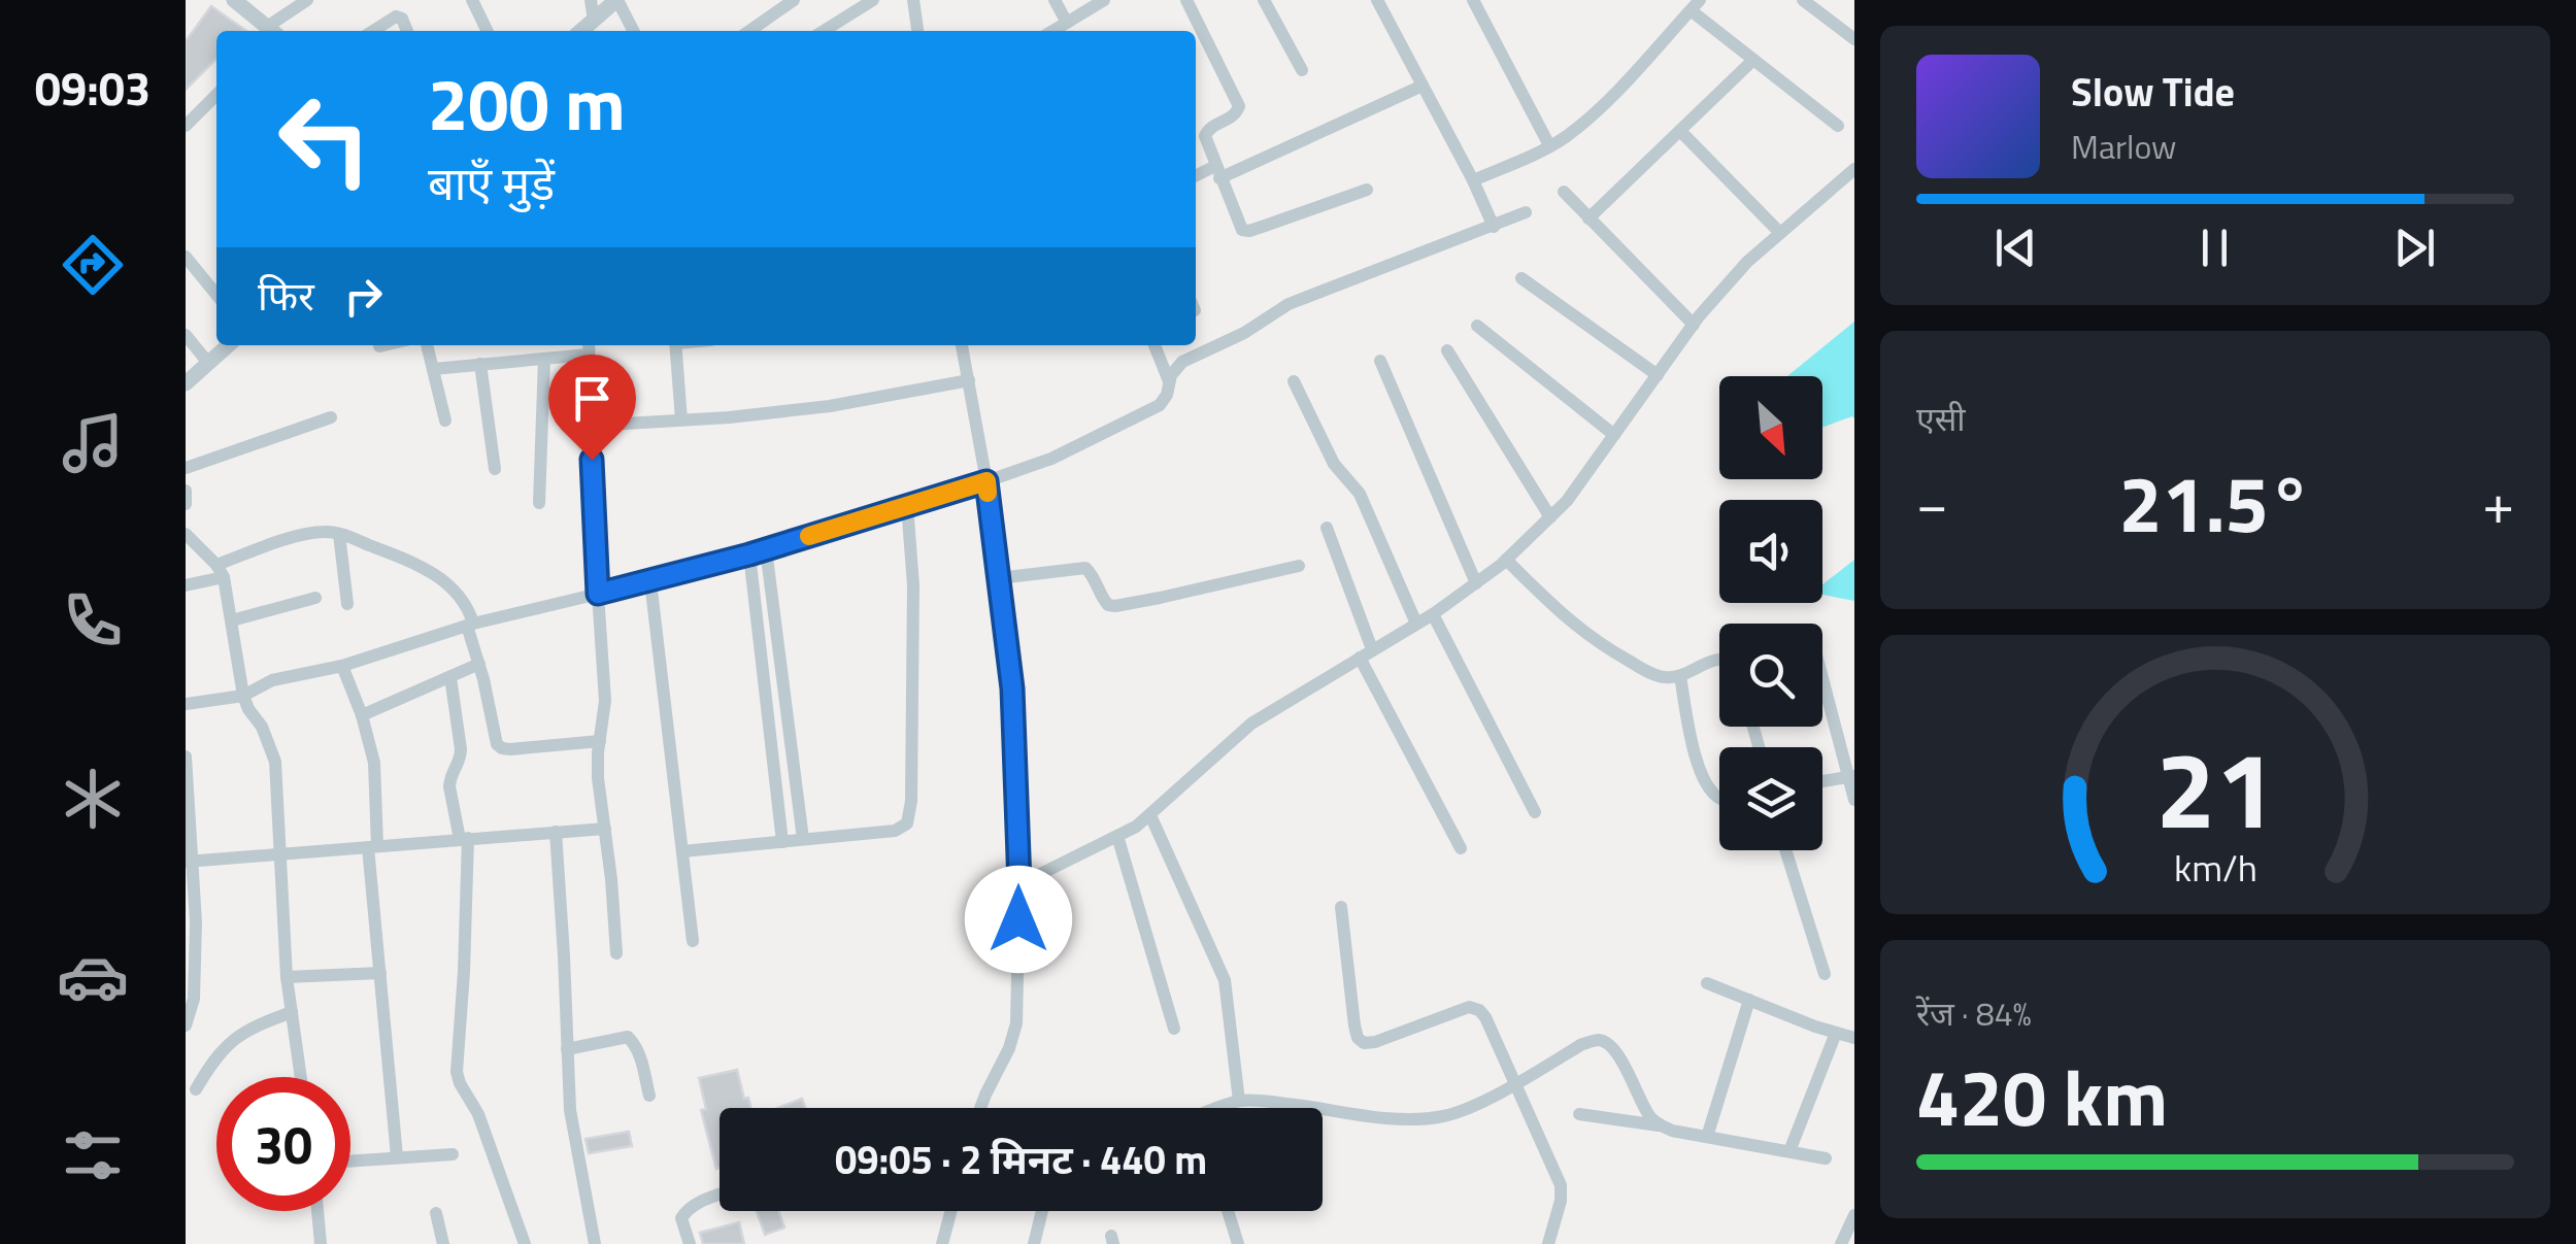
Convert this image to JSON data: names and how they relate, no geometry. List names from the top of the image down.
{
  "north": "bottom right",
  "page": {
    "tabs": "09:03",
    "turn": ["200 m", "बाएँ मुड़ें"],
    "song": ["Slow Tide", "Marlow"],
    "then": "फिर",
    "tile": [
      "एसी",
      ["रेंज · 84%", "420 km"]
    ],
    "heat": ["−", "21.5°", "+"],
    "limit": "30",
    "trip": "09:05 · 2 मिनट · 440 m",
    "gauge": ["21", "km/h"]
  }
}
